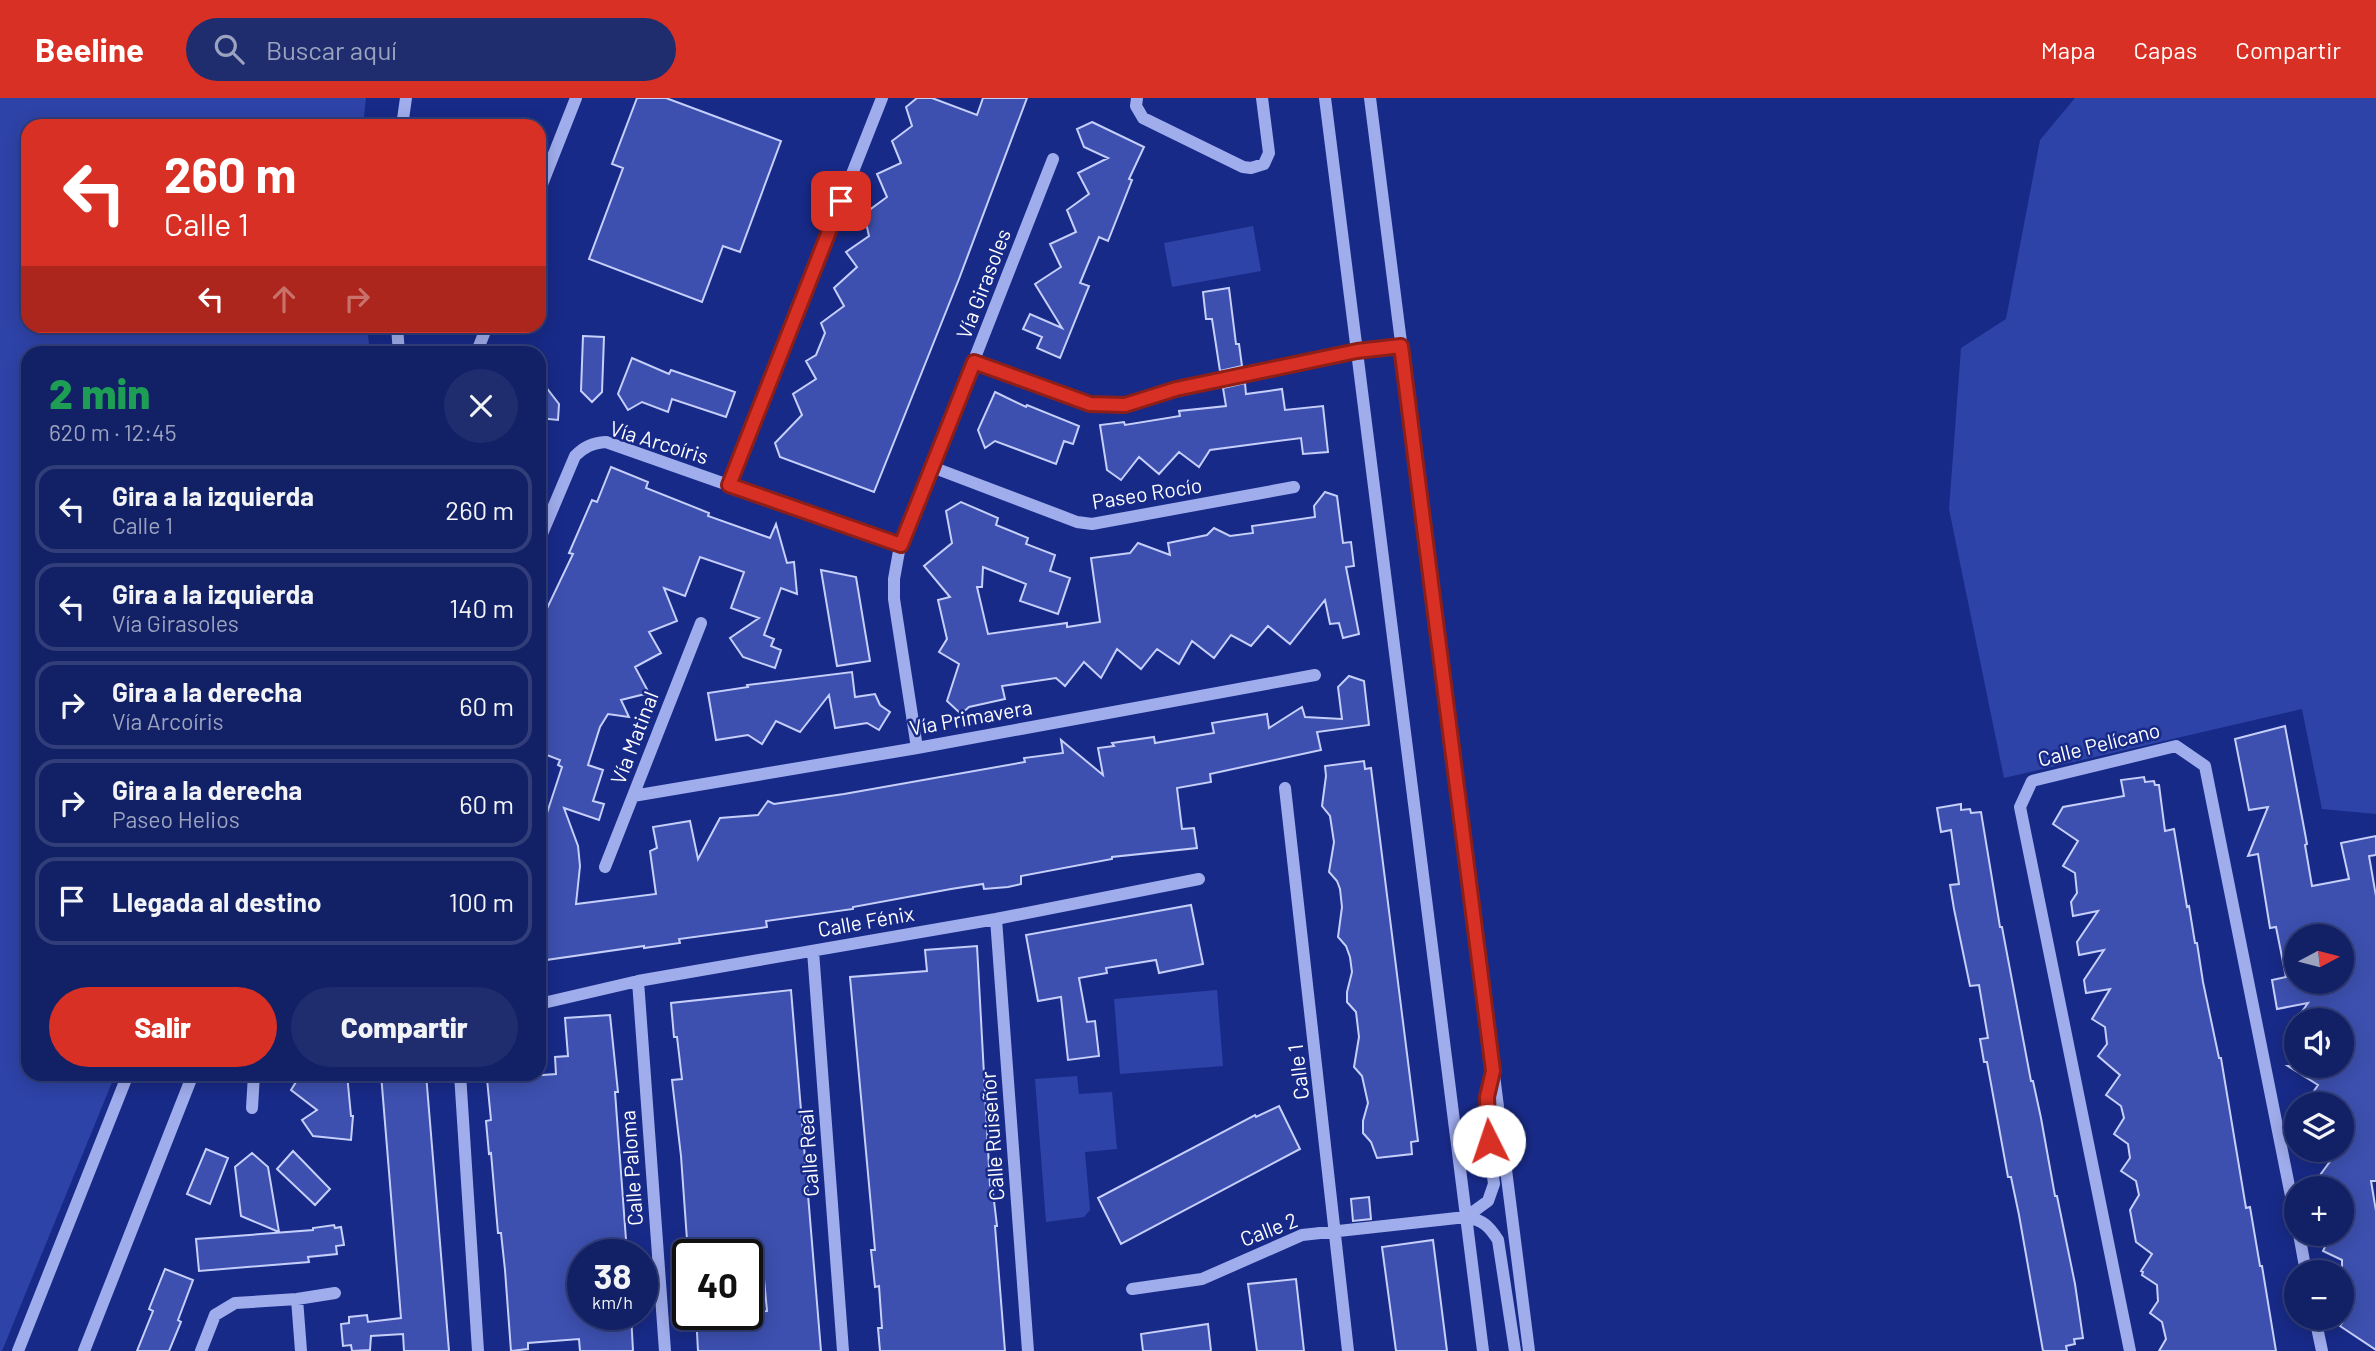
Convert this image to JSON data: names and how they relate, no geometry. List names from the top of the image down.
{
  "streets": {
    "street": [
      "Vía Girasoles",
      "Vía Arcoíris",
      "Paseo Rocío",
      "Vía Primavera",
      "Vía Matinal",
      "Calle Pelícano",
      "Calle Fénix",
      "Calle 1",
      "Calle Ruiseñor",
      "Calle Real",
      "Calle Paloma",
      "Calle 2"
    ]
  },
  "crossings": [
    ["Vía Girasoles", "Vía Arcoíris"],
    ["Vía Girasoles", "Paseo Rocío"],
    ["Vía Girasoles", "Vía Primavera"],
    ["Vía Primavera", "Vía Matinal"],
    ["Calle Fénix", "Calle Ruiseñor"],
    ["Calle Fénix", "Calle Real"],
    ["Calle Fénix", "Calle Paloma"],
    ["Calle 1", "Calle 2"]
  ],
  "north": "right",
  "page": {
    "header": "Beeline",
    "search": "Buscar aquí",
    "nav": ["Mapa", "Capas", "Compartir"],
    "turn": ["260 m", "Calle 1"],
    "heading": ["2 min", "620 m · 12:45"],
    "list": [
      {
        "name": "Gira a la izquierda",
        "note": "Calle 1",
        "value": "260 m"
      },
      {
        "name": "Gira a la izquierda",
        "note": "Vía Girasoles",
        "value": "140 m"
      },
      {
        "name": "Gira a la derecha",
        "note": "Vía Arcoíris",
        "value": "60 m"
      },
      {
        "name": "Gira a la derecha",
        "note": "Paseo Helios",
        "value": "60 m"
      },
      {
        "name": "Llegada al destino",
        "value": "100 m"
      }
    ],
    "map_buttons": ["+", "−"],
    "buttons": ["Salir", "Compartir"],
    "speed": "38 km/h",
    "limit": "40"
  }
}
